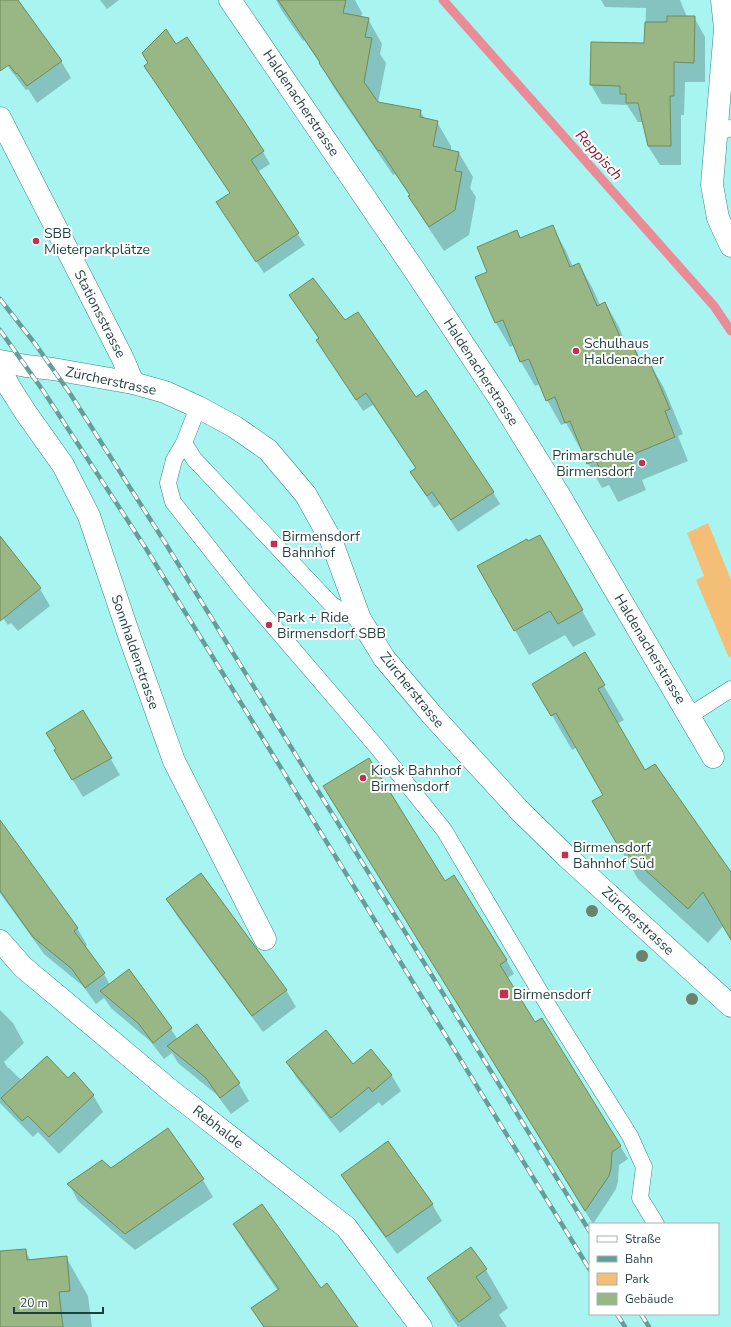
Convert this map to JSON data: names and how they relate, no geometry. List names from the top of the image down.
{
  "streets": {
    "street": [
      "Haldenacherstrasse",
      "Stationsstrasse",
      "Zürcherstrasse",
      "Sonnhaldenstrasse",
      "Rebhalde"
    ]
  },
  "crossings": [
    ["Stationsstrasse", "Zürcherstrasse"]
  ],
  "water": ["Reppisch"],
  "places": {
    "other": [
      "SBB Mieterparkplätze",
      "Schulhaus Haldenacher",
      "Primarschule Birmensdorf",
      "Park + Ride Birmensdorf SBB",
      "Kiosk Bahnhof Birmensdorf"
    ],
    "transit": ["Birmensdorf Bahnhof", "Birmensdorf Bahnhof Süd", "Birmensdorf"]
  },
  "legend": [
    "Straße",
    "Bahn",
    "Park",
    "Gebäude"
  ],
  "scale_bar": "20 m"
}
